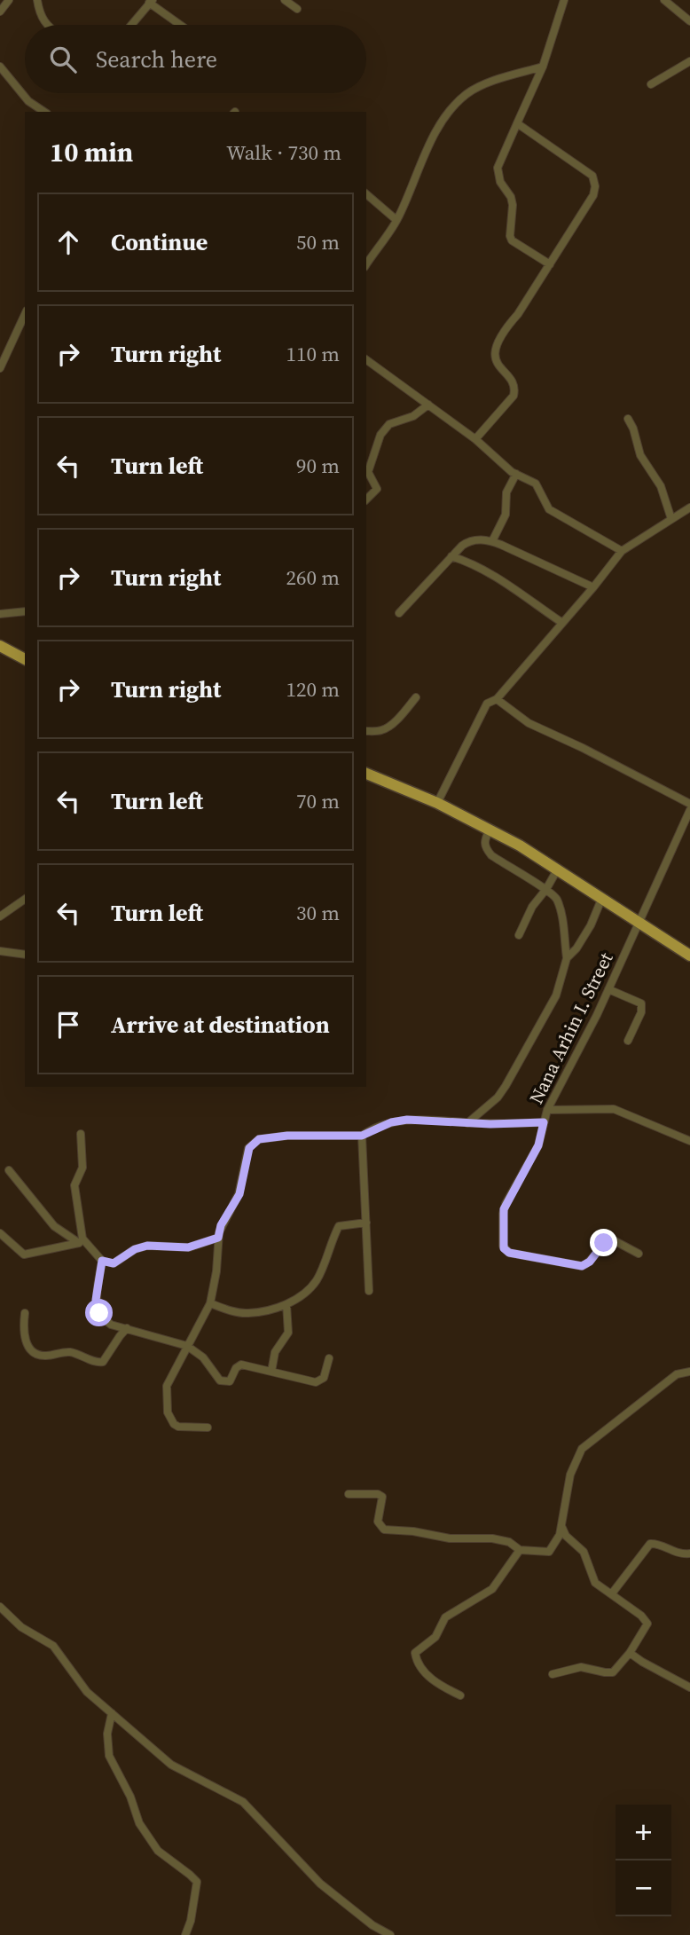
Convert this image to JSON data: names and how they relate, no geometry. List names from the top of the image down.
{
  "streets": {
    "street": ["Nana Arhin I. Street"]
  },
  "page": {
    "search": "Search here",
    "heading": ["10 min", "Walk · 730 m"],
    "list": [
      ["Continue", "50 m"],
      ["Turn right", "110 m"],
      ["Turn left", "90 m"],
      ["Turn right", "260 m"],
      ["Turn right", "120 m"],
      ["Turn left", "70 m"],
      ["Turn left", "30 m"],
      "Arrive at destination"
    ],
    "map_buttons": ["+", "−"]
  }
}
